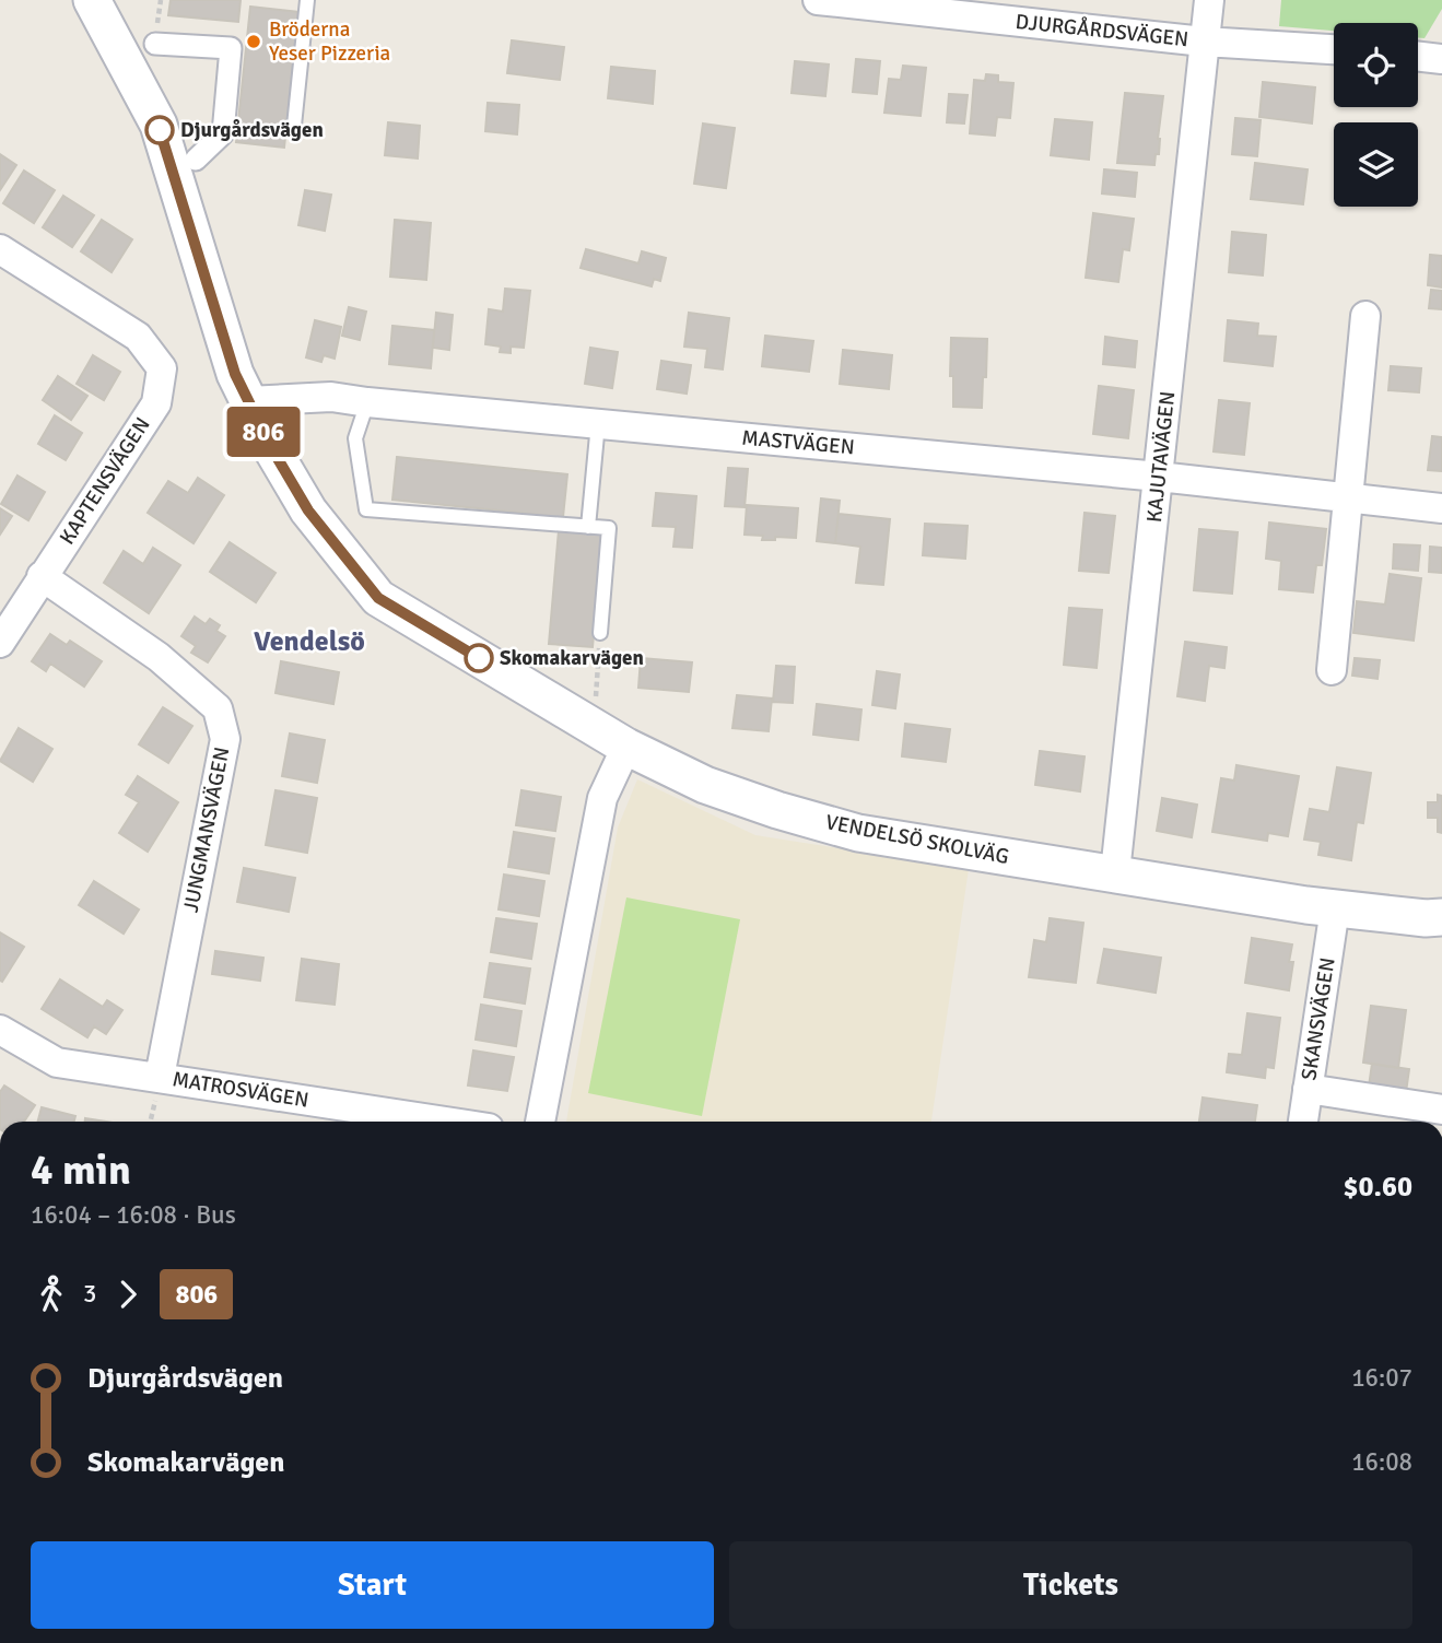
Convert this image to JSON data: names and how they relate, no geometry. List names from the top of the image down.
{
  "streets": {
    "street": [
      "DJURGÅRDSVÄGEN",
      "MASTVÄGEN",
      "KAJUTAVÄGEN",
      "KAPTENSVÄGEN",
      "JUNGMANSVÄGEN",
      "VENDELSÖ SKOLVÄG",
      "SKANSVÄGEN",
      "MATROSVÄGEN"
    ]
  },
  "crossings": [
    ["DJURGÅRDSVÄGEN", "KAJUTAVÄGEN"],
    ["MASTVÄGEN", "KAJUTAVÄGEN"],
    ["MASTVÄGEN", "VENDELSÖ SKOLVÄG"],
    ["KAJUTAVÄGEN", "VENDELSÖ SKOLVÄG"],
    ["KAPTENSVÄGEN", "JUNGMANSVÄGEN"],
    ["JUNGMANSVÄGEN", "MATROSVÄGEN"],
    ["VENDELSÖ SKOLVÄG", "SKANSVÄGEN"]
  ],
  "districts": ["Vendelsö"],
  "places": ["Bröderna Yeser Pizzeria", "Djurgårdsvägen", "Skomakarvägen"],
  "lines": ["bus line 806"],
  "page": {
    "on_map": "806",
    "heading": ["4 min", "16:04 – 16:08 · Bus", "$0.60"],
    "legs": ["3", "806"],
    "list": [
      {
        "name": "Djurgårdsvägen",
        "value": "16:07"
      },
      {
        "name": "Skomakarvägen",
        "value": "16:08"
      }
    ],
    "buttons": ["Start", "Tickets"]
  }
}
